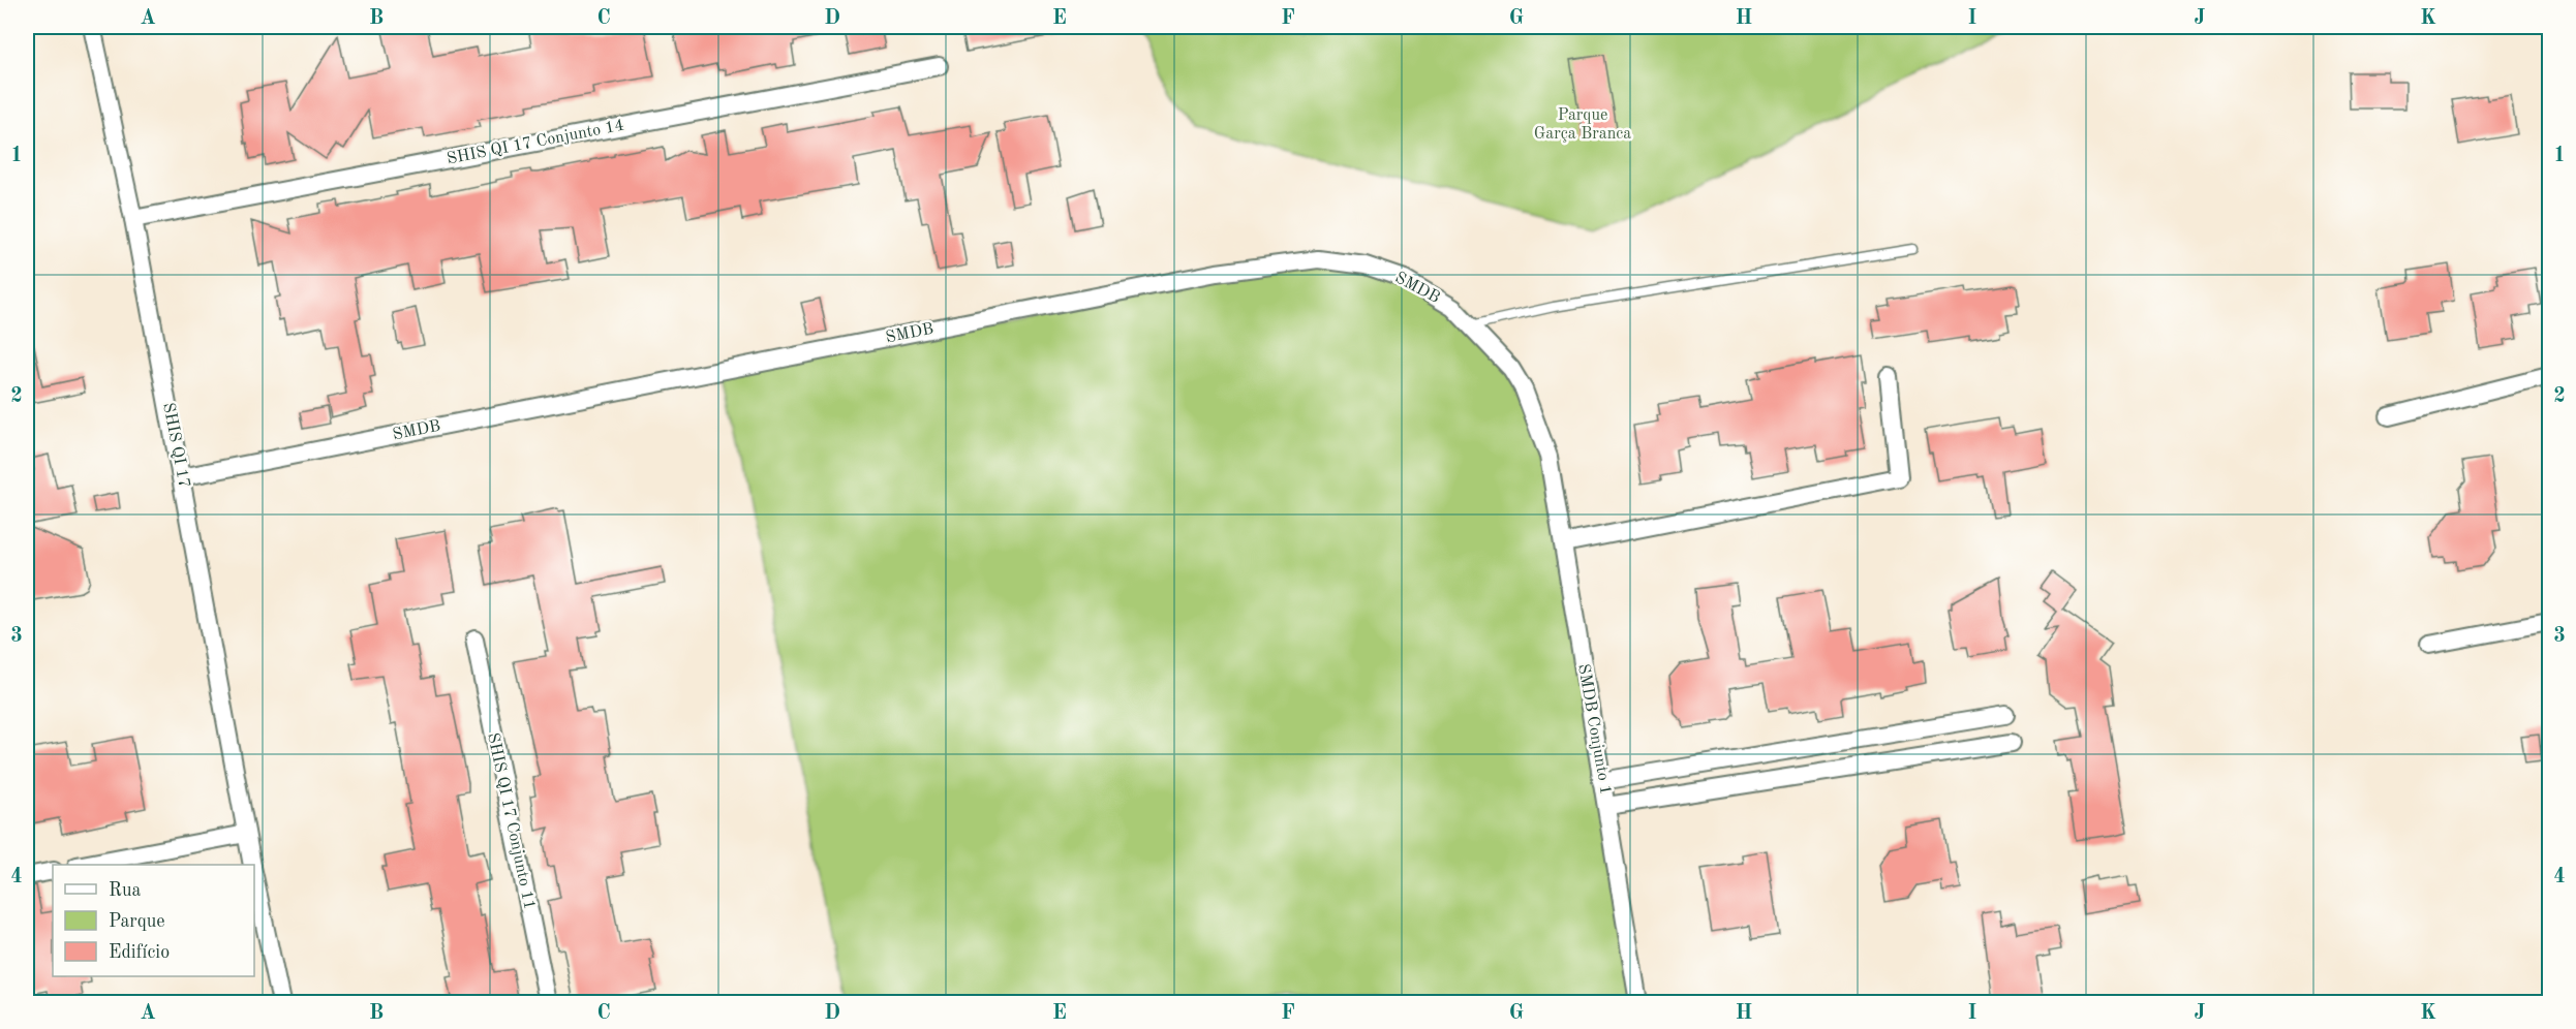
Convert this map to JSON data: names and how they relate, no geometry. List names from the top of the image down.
{
  "streets": {
    "street": [
      "SHIS QI 17 Conjunto 14",
      "SMDB",
      "SHIS QI 17",
      "SMDB Conjunto 1",
      "SHIS QI 17 Conjunto 11"
    ]
  },
  "crossings": [
    ["SHIS QI 17 Conjunto 14", "SHIS QI 17"],
    ["SMDB", "SHIS QI 17"],
    ["SMDB", "SMDB Conjunto 1"]
  ],
  "parks": ["Parque Garça Branca"],
  "legend": ["Rua", "Parque", "Edifício"],
  "grid": {
    "columns": [
      "A",
      "B",
      "C",
      "D",
      "E",
      "F",
      "G",
      "H",
      "I",
      "J",
      "K"
    ],
    "rows": [
      "1",
      "2",
      "3",
      "4"
    ]
  }
}
